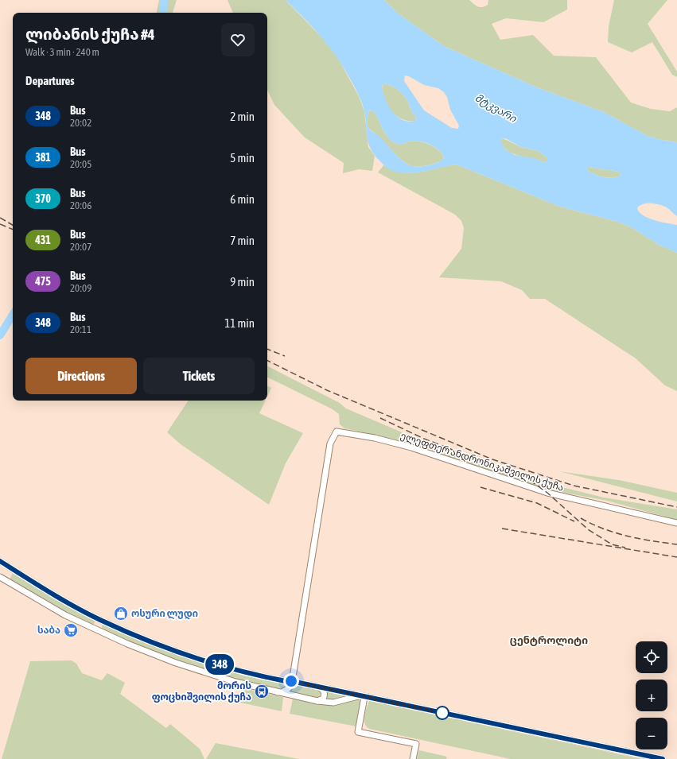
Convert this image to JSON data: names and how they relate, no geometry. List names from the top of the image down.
{
  "streets": {
    "main road": ["ელეფთერ ანდრონიკაშვილის ქუჩა"]
  },
  "districts": ["ცენტროლიტი"],
  "water": ["მტკვარი"],
  "places": {
    "shop": ["ოსური ლუდი"],
    "supermarket": ["საბა"],
    "bus stop": ["მორის ფოცხიშვილის ქუჩა"]
  },
  "lines": ["bus line 348"],
  "page": {
    "on_map": "348",
    "heading": [
      ["ლიბანის ქუჩა #4", "Walk · 3 min · 240 m"],
      "Departures"
    ],
    "list": [
      {
        "mark": "348",
        "name": "Bus",
        "note": "20:02",
        "value": "2 min"
      },
      {
        "mark": "381",
        "name": "Bus",
        "note": "20:05",
        "value": "5 min"
      },
      {
        "mark": "370",
        "name": "Bus",
        "note": "20:06",
        "value": "6 min"
      },
      {
        "mark": "431",
        "name": "Bus",
        "note": "20:07",
        "value": "7 min"
      },
      {
        "mark": "475",
        "name": "Bus",
        "note": "20:09",
        "value": "9 min"
      },
      {
        "mark": "348",
        "name": "Bus",
        "note": "20:11",
        "value": "11 min"
      }
    ],
    "buttons": ["Directions", "Tickets"],
    "map_buttons": ["+", "−"]
  }
}
